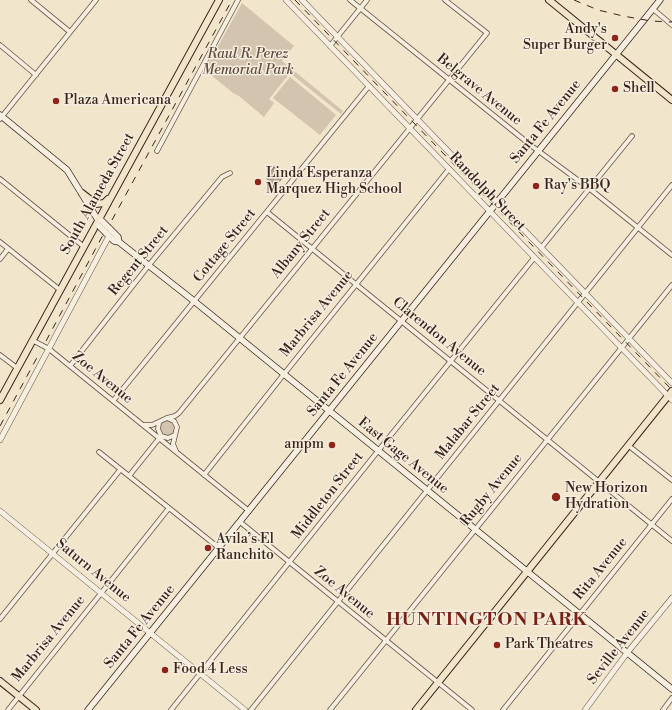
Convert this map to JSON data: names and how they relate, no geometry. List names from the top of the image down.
{
  "streets": {
    "main road": ["Santa Fe Avenue", "South Alameda Street", "East Gage Avenue"],
    "street": [
      "Belgrave Avenue",
      "Randolph Street",
      "Albany Street",
      "Cottage Street",
      "Regent Street",
      "Marbrisa Avenue",
      "Clarendon Avenue",
      "Zoe Avenue",
      "Malabar Street",
      "Rugby Avenue",
      "Middleton Street",
      "Rita Avenue",
      "Saturn Avenue",
      "Seville Avenue"
    ]
  },
  "crossings": [
    ["Belgrave Avenue", "Santa Fe Avenue"],
    ["Belgrave Avenue", "Albany Street"],
    ["Belgrave Avenue", "Malabar Street"],
    ["Santa Fe Avenue", "Randolph Street"],
    ["Santa Fe Avenue", "Clarendon Avenue"],
    ["Santa Fe Avenue", "Zoe Avenue"],
    ["Santa Fe Avenue", "East Gage Avenue"],
    ["Santa Fe Avenue", "Saturn Avenue"],
    ["Randolph Street", "Albany Street"],
    ["Randolph Street", "Cottage Street"],
    ["Randolph Street", "Marbrisa Avenue"],
    ["Randolph Street", "Malabar Street"],
    ["Randolph Street", "Rugby Avenue"],
    ["Randolph Street", "Middleton Street"],
    ["South Alameda Street", "Zoe Avenue"],
    ["South Alameda Street", "East Gage Avenue"],
    ["Albany Street", "Clarendon Avenue"],
    ["Albany Street", "Zoe Avenue"],
    ["Albany Street", "East Gage Avenue"],
    ["Cottage Street", "Clarendon Avenue"],
    ["Cottage Street", "Zoe Avenue"],
    ["Cottage Street", "East Gage Avenue"],
    ["Regent Street", "Zoe Avenue"],
    ["Regent Street", "East Gage Avenue"],
    ["Marbrisa Avenue", "Clarendon Avenue"],
    ["Marbrisa Avenue", "Zoe Avenue"],
    ["Marbrisa Avenue", "East Gage Avenue"],
    ["Marbrisa Avenue", "Saturn Avenue"],
    ["Clarendon Avenue", "Malabar Street"],
    ["Clarendon Avenue", "Rugby Avenue"],
    ["Clarendon Avenue", "Middleton Street"],
    ["Clarendon Avenue", "Rita Avenue"],
    ["Zoe Avenue", "Malabar Street"],
    ["Zoe Avenue", "Rugby Avenue"],
    ["Zoe Avenue", "Middleton Street"],
    ["Malabar Street", "East Gage Avenue"],
    ["East Gage Avenue", "Rugby Avenue"],
    ["East Gage Avenue", "Middleton Street"],
    ["East Gage Avenue", "Rita Avenue"],
    ["East Gage Avenue", "Seville Avenue"],
    ["Middleton Street", "Saturn Avenue"]
  ],
  "districts": ["HUNTINGTON PARK"],
  "parks": ["Raul R. Perez Memorial Park"],
  "places": [
    "Andy's Super Burger",
    "Shell",
    "Plaza Americana",
    "Linda Esperanza Marquez High School",
    "Ray's BBQ",
    "ampm",
    "New Horizon Hydration",
    "Avila’s El Ranchito",
    "Park Theatres",
    "Food 4 Less"
  ]
}
